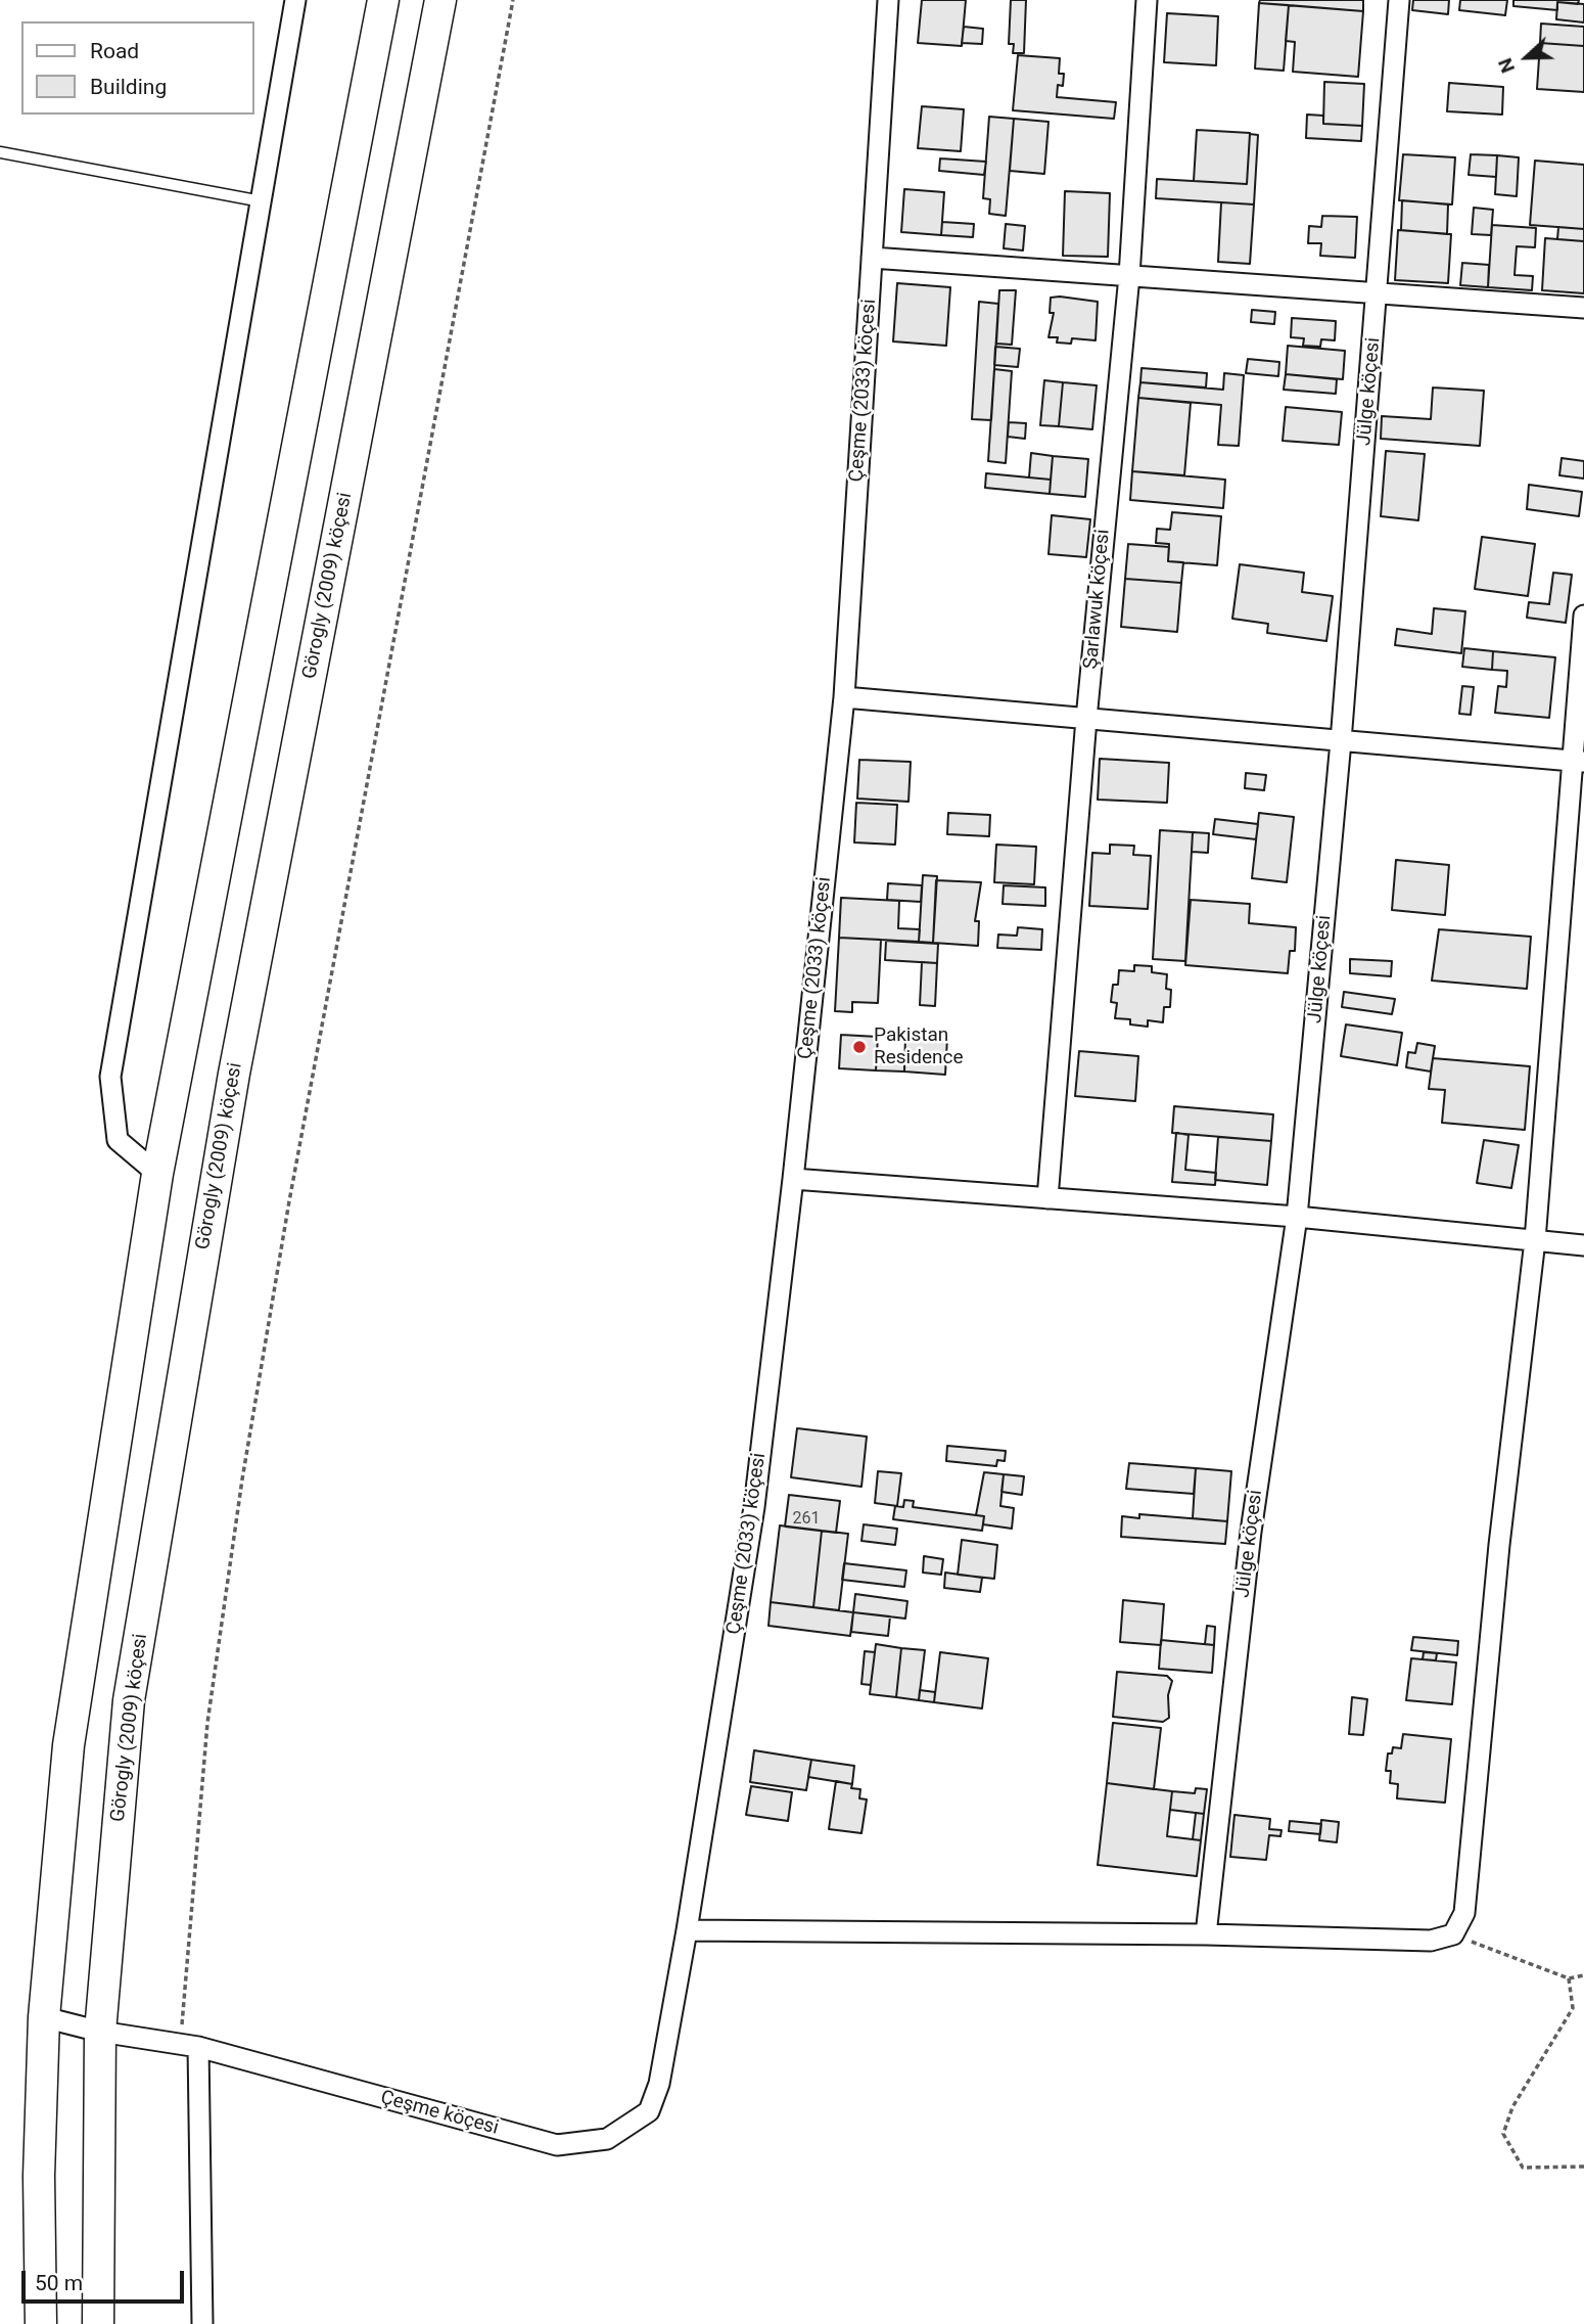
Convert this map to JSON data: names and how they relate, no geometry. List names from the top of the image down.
{
  "streets": {
    "main road": ["Görogly (2009) köçesi"],
    "street": [
      "Çeşme (2033) köçesi",
      "Jülge köçesi",
      "Şarlawuk köçesi",
      "Çeşme köçesi"
    ]
  },
  "crossings": [
    ["Çeşme (2033) köçesi", "Çeşme köçesi"],
    ["Görogly (2009) köçesi", "Çeşme köçesi"]
  ],
  "places": ["Pakistan Residence"],
  "house_numbers": ["261"],
  "legend": ["Road", "Building"],
  "scale_bar": "50 m",
  "north": "left"
}
